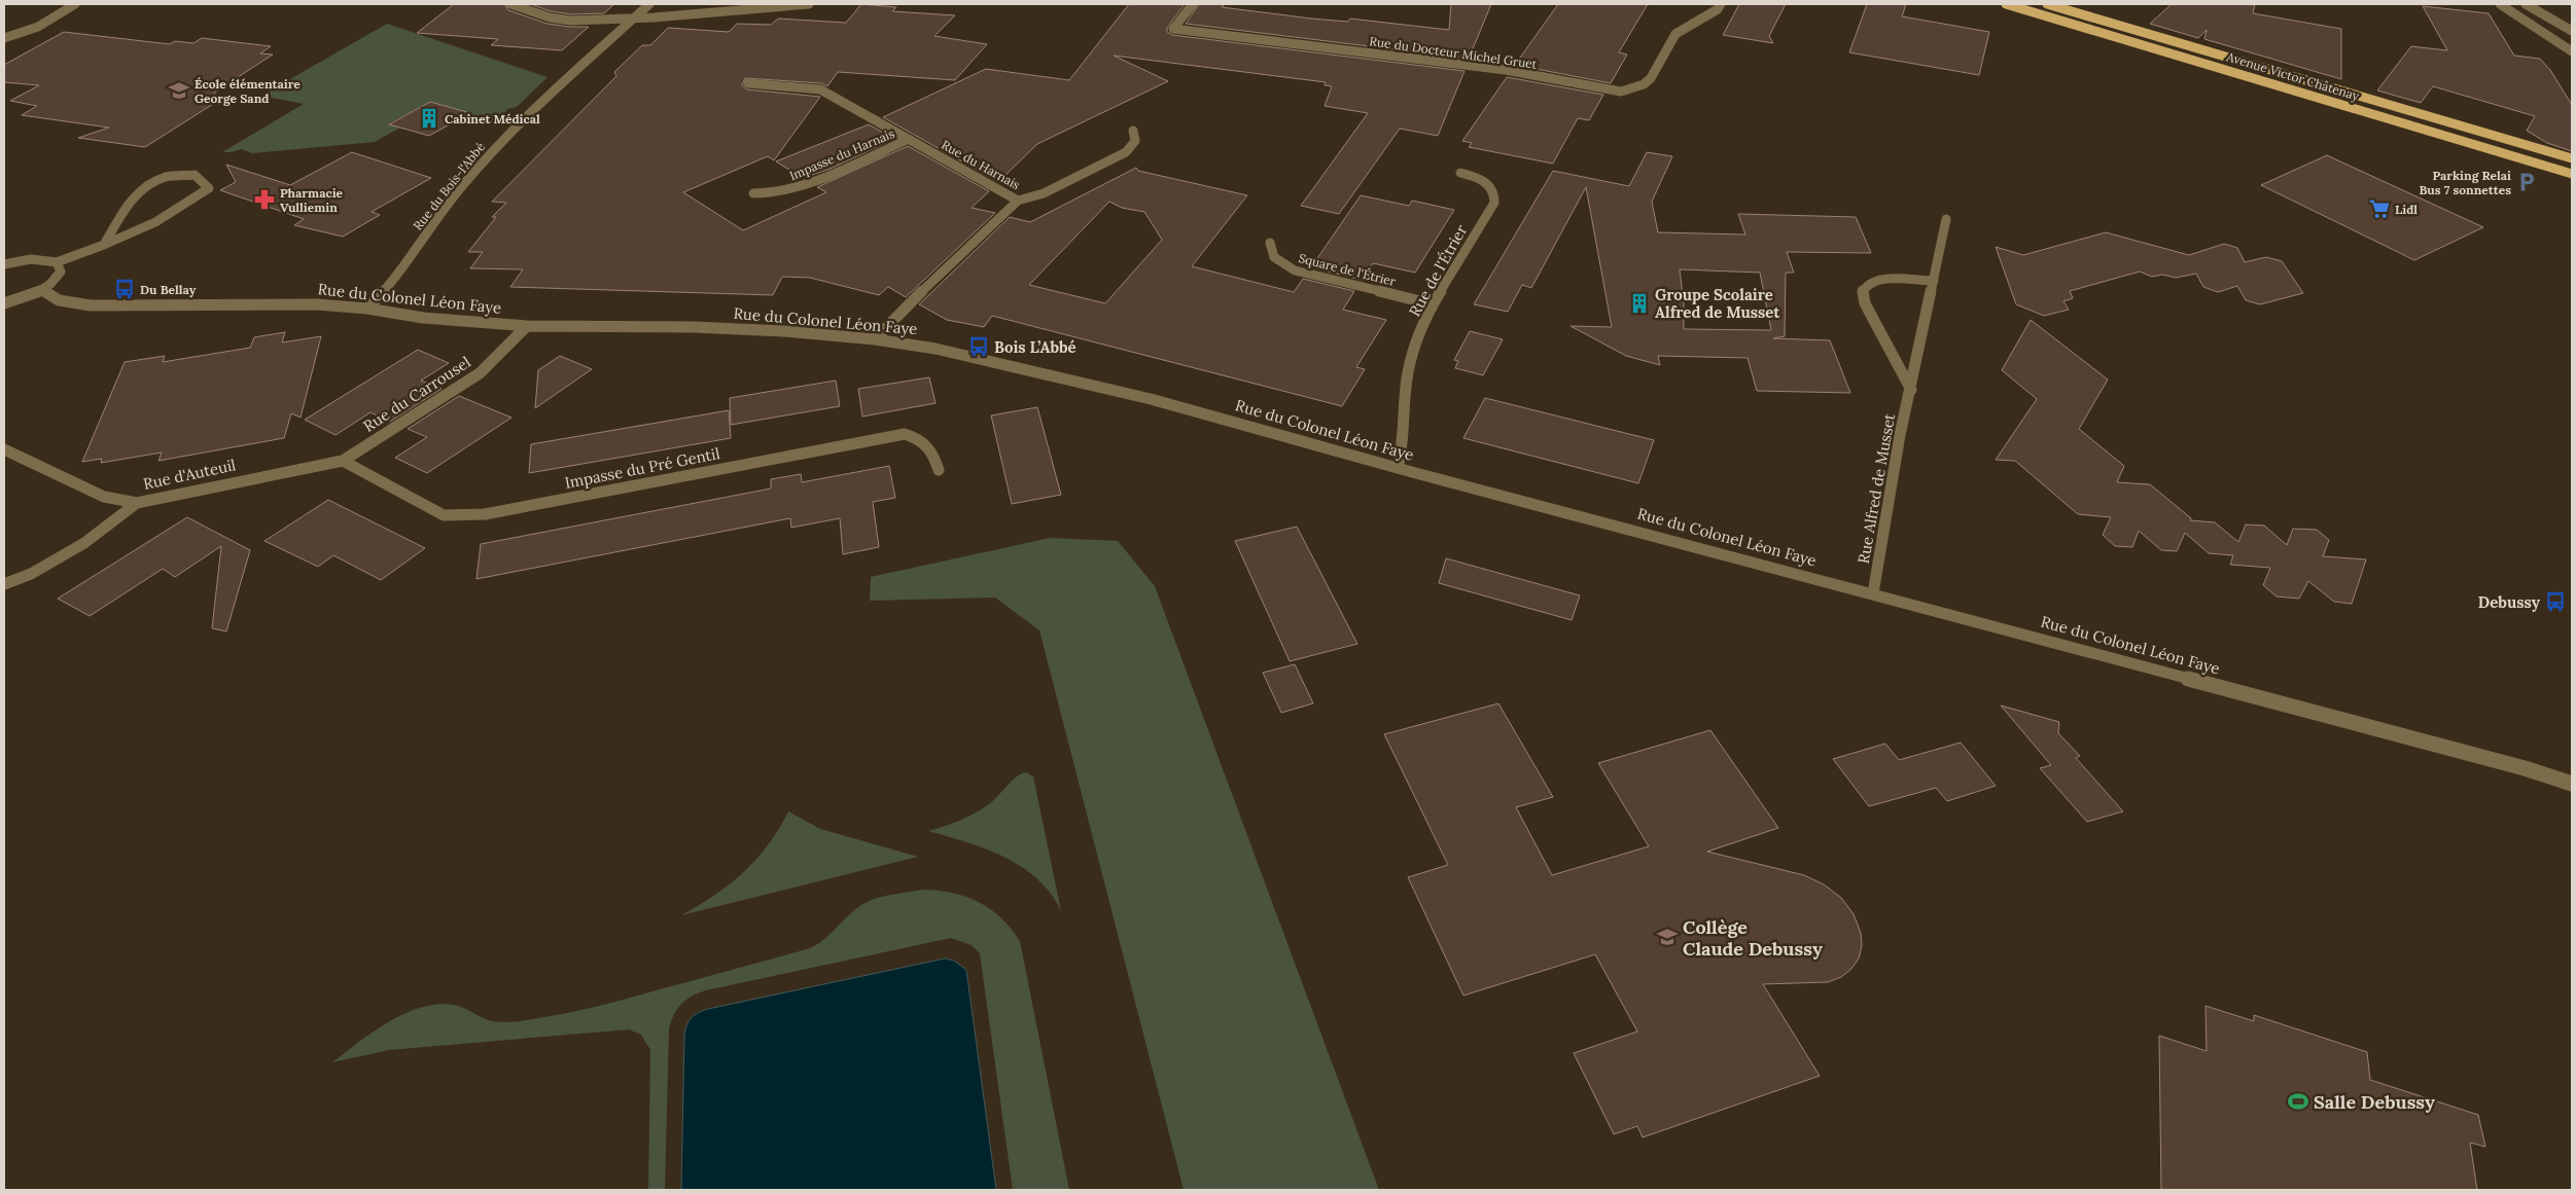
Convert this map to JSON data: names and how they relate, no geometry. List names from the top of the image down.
{
  "streets": {
    "main road": ["Avenue Victor Châtenay"],
    "street": [
      "Rue du Docteur Michel Gruet",
      "Impasse du Harnais",
      "Rue du Harnais",
      "Rue du Bois-l'Abbé",
      "Square de l'Étrier",
      "Rue de l'Étrier",
      "Rue du Colonel Léon Faye",
      "Rue du Carrousel",
      "Impasse du Pré Gentil",
      "Rue d'Auteuil",
      "Rue Alfred de Musset"
    ]
  },
  "crossings": [
    ["Impasse du Harnais", "Rue du Harnais"],
    ["Rue du Harnais", "Rue du Colonel Léon Faye"],
    ["Rue du Bois-l'Abbé", "Rue du Colonel Léon Faye"],
    ["Square de l'Étrier", "Rue de l'Étrier"],
    ["Rue de l'Étrier", "Rue du Colonel Léon Faye"],
    ["Rue du Colonel Léon Faye", "Rue du Carrousel"],
    ["Rue du Colonel Léon Faye", "Rue Alfred de Musset"],
    ["Rue du Carrousel", "Impasse du Pré Gentil"],
    ["Rue du Carrousel", "Rue d'Auteuil"],
    ["Impasse du Pré Gentil", "Rue d'Auteuil"]
  ],
  "places": {
    "school or university": ["École élémentaire George Sand", "Collège Claude Debussy"],
    "building": ["Cabinet Médical", "Groupe Scolaire Alfred de Musset"],
    "parking": ["Parking Relai Bus 7 sonnettes"],
    "pharmacy": ["Pharmacie Vulliemin"],
    "supermarket": ["Lidl"],
    "bus stop": ["Du Bellay", "Bois L’Abbé", "Debussy"],
    "sports": ["Salle Debussy"]
  }
}
